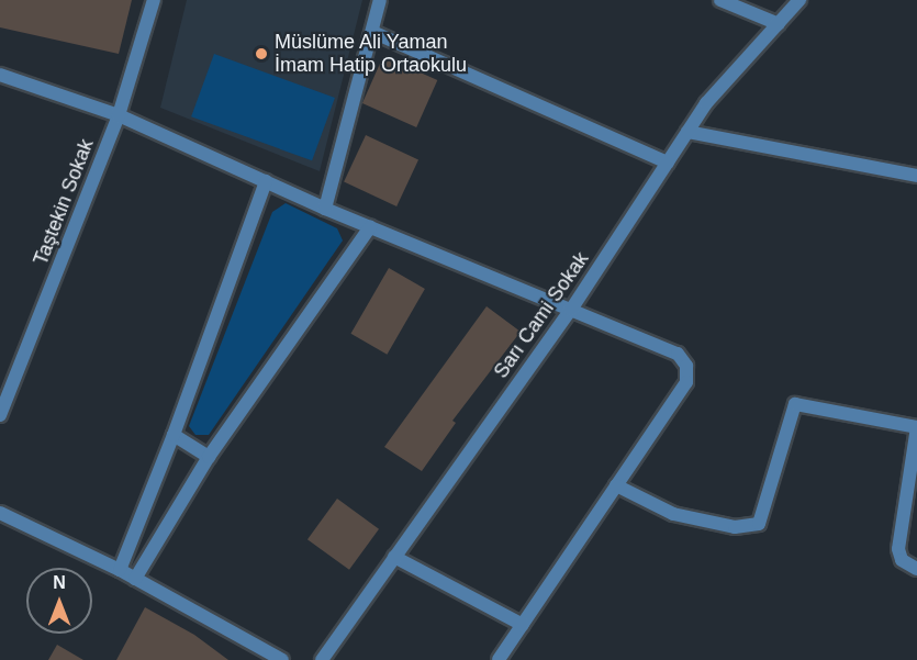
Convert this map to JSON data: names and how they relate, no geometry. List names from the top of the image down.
{
  "streets": {
    "street": ["Taştekin Sokak", "Sarı Cami Sokak"]
  },
  "places": ["Müslüme Ali Yaman İmam Hatip Ortaokulu"],
  "north": "top"
}
